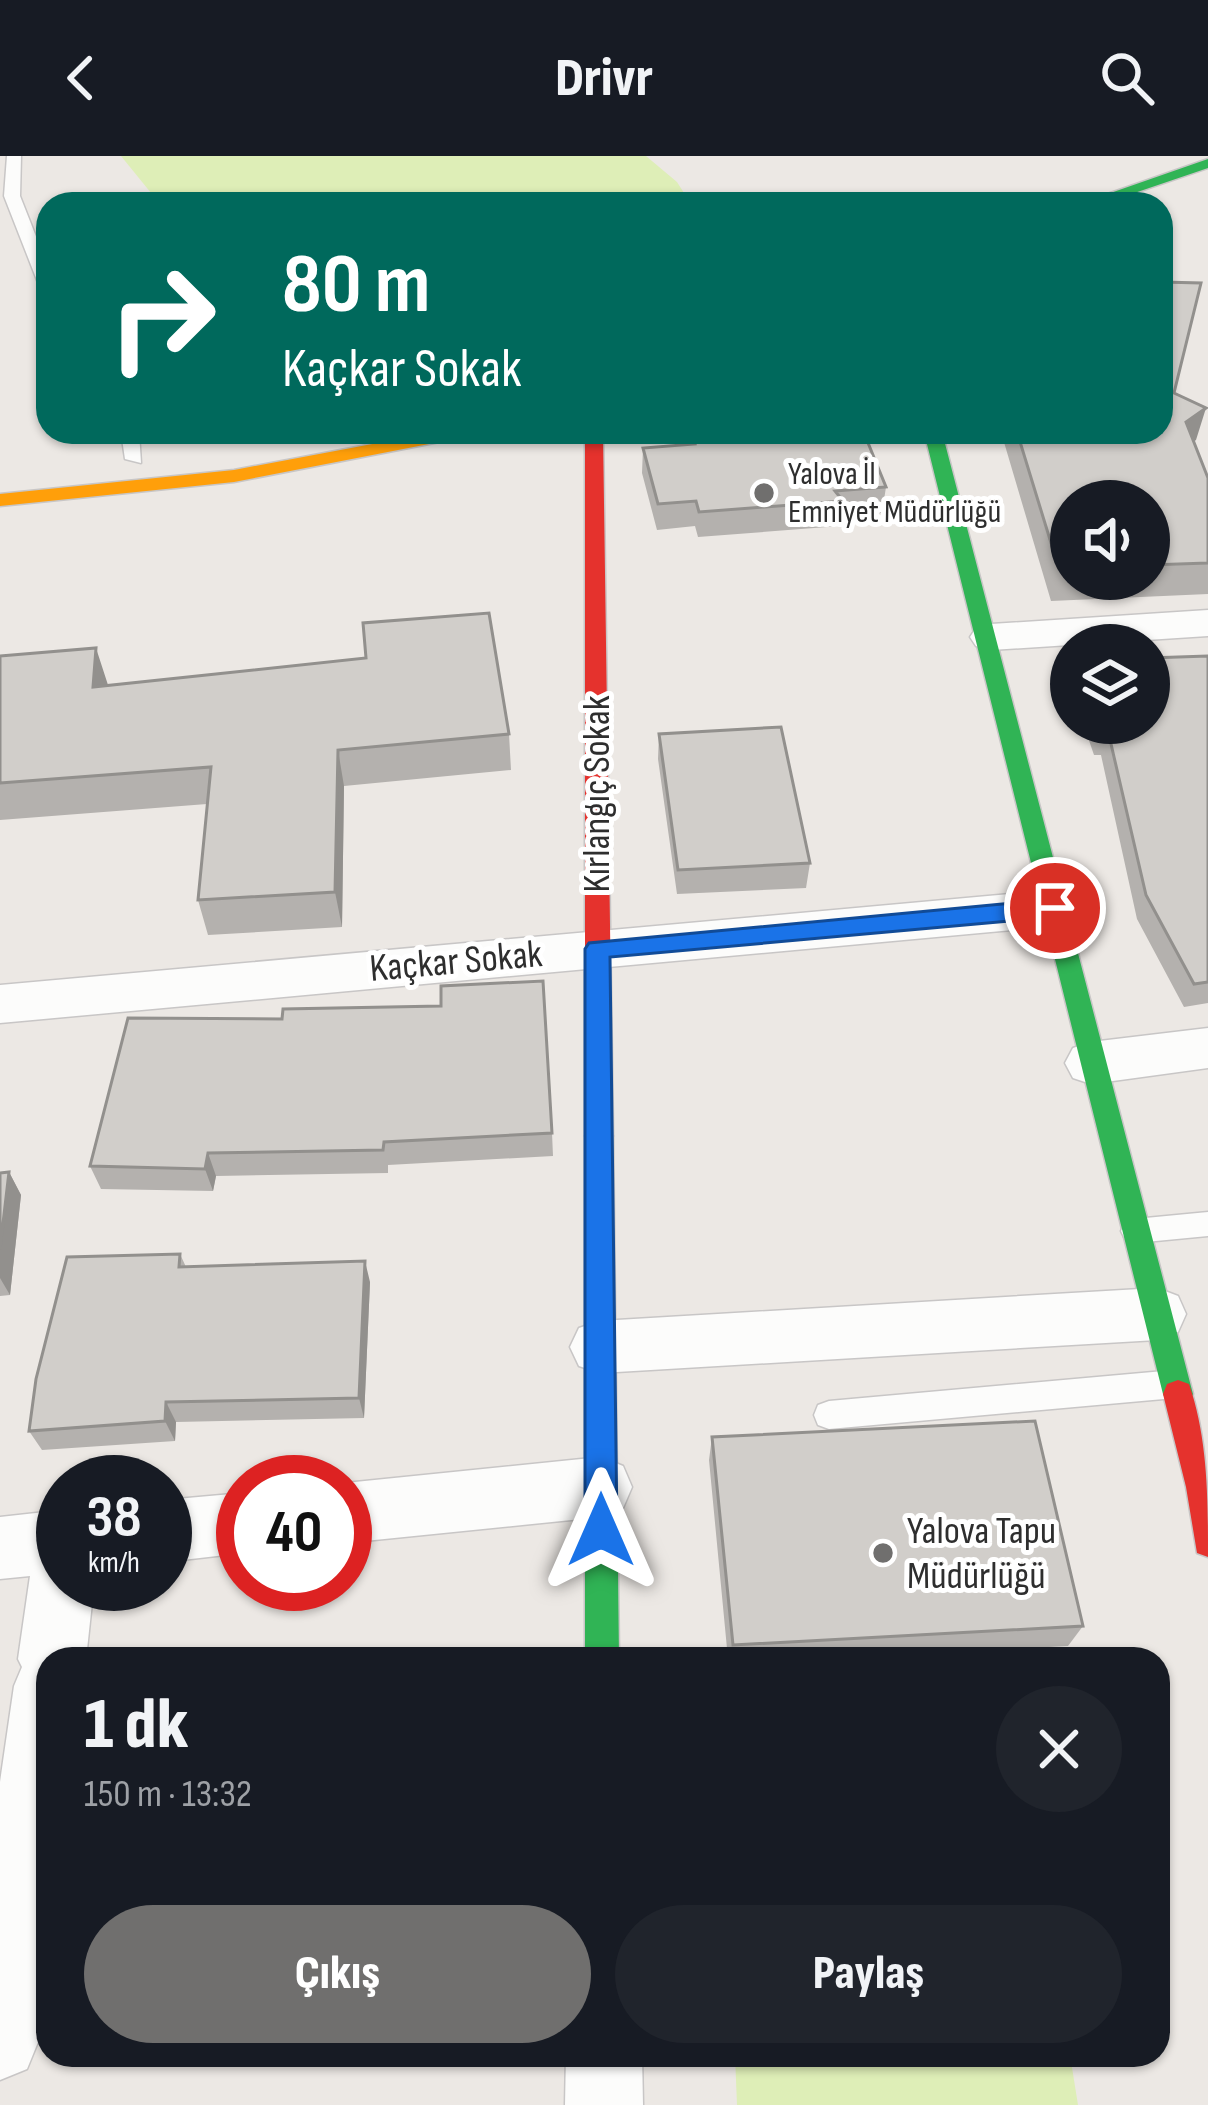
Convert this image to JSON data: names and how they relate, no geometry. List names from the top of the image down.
{
  "streets": {
    "street": ["Kırlangıç Sokak", "Kaçkar Sokak"]
  },
  "crossings": [
    ["Kırlangıç Sokak", "Kaçkar Sokak"]
  ],
  "places": ["Yalova İl Emniyet Müdürlüğü", "Yalova Tapu Müdürlüğü"],
  "page": {
    "header": "Drivr",
    "turn": ["80 m", "Kaçkar Sokak"],
    "speed": "38 km/h",
    "limit": "40",
    "heading": ["1 dk", "150 m · 13:32"],
    "buttons": ["Çıkış", "Paylaş"]
  }
}
